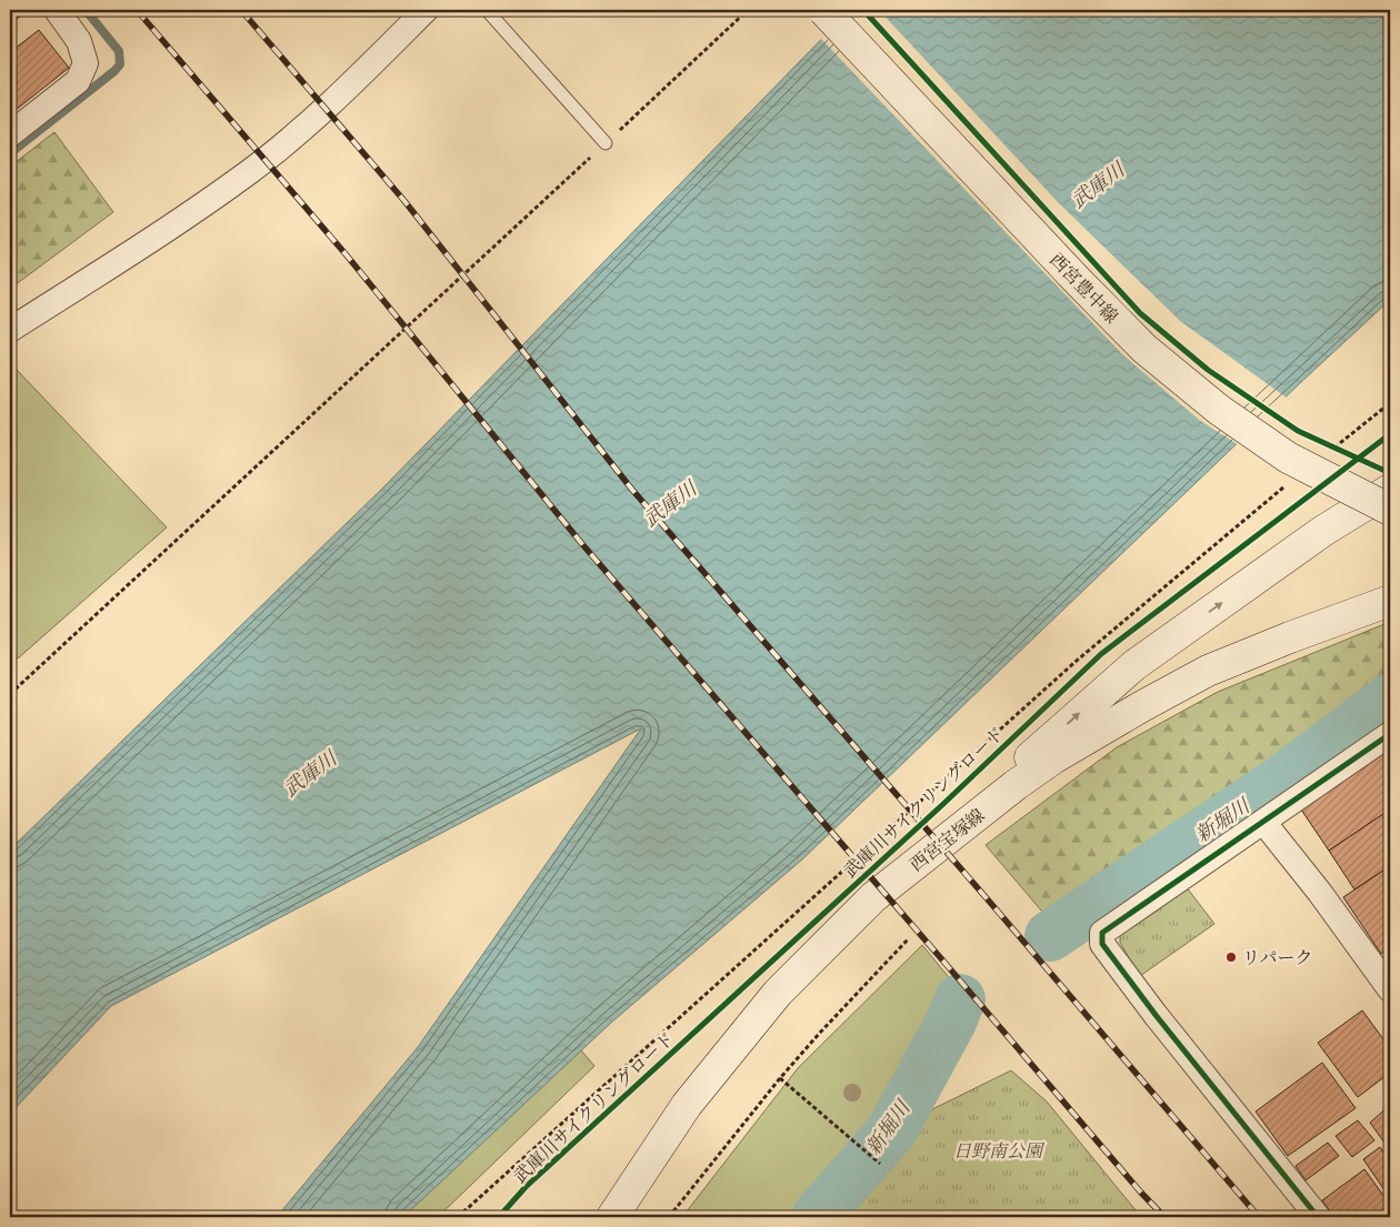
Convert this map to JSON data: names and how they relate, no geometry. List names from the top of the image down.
{
  "streets": {
    "main road": ["西宮豊中線", "西宮宝塚線"],
    "cycle path": ["武庫川サイクリングロード"]
  },
  "water": ["武庫川", "新堀川"],
  "parks": ["日野南公園"],
  "places": ["リパーク"]
}
